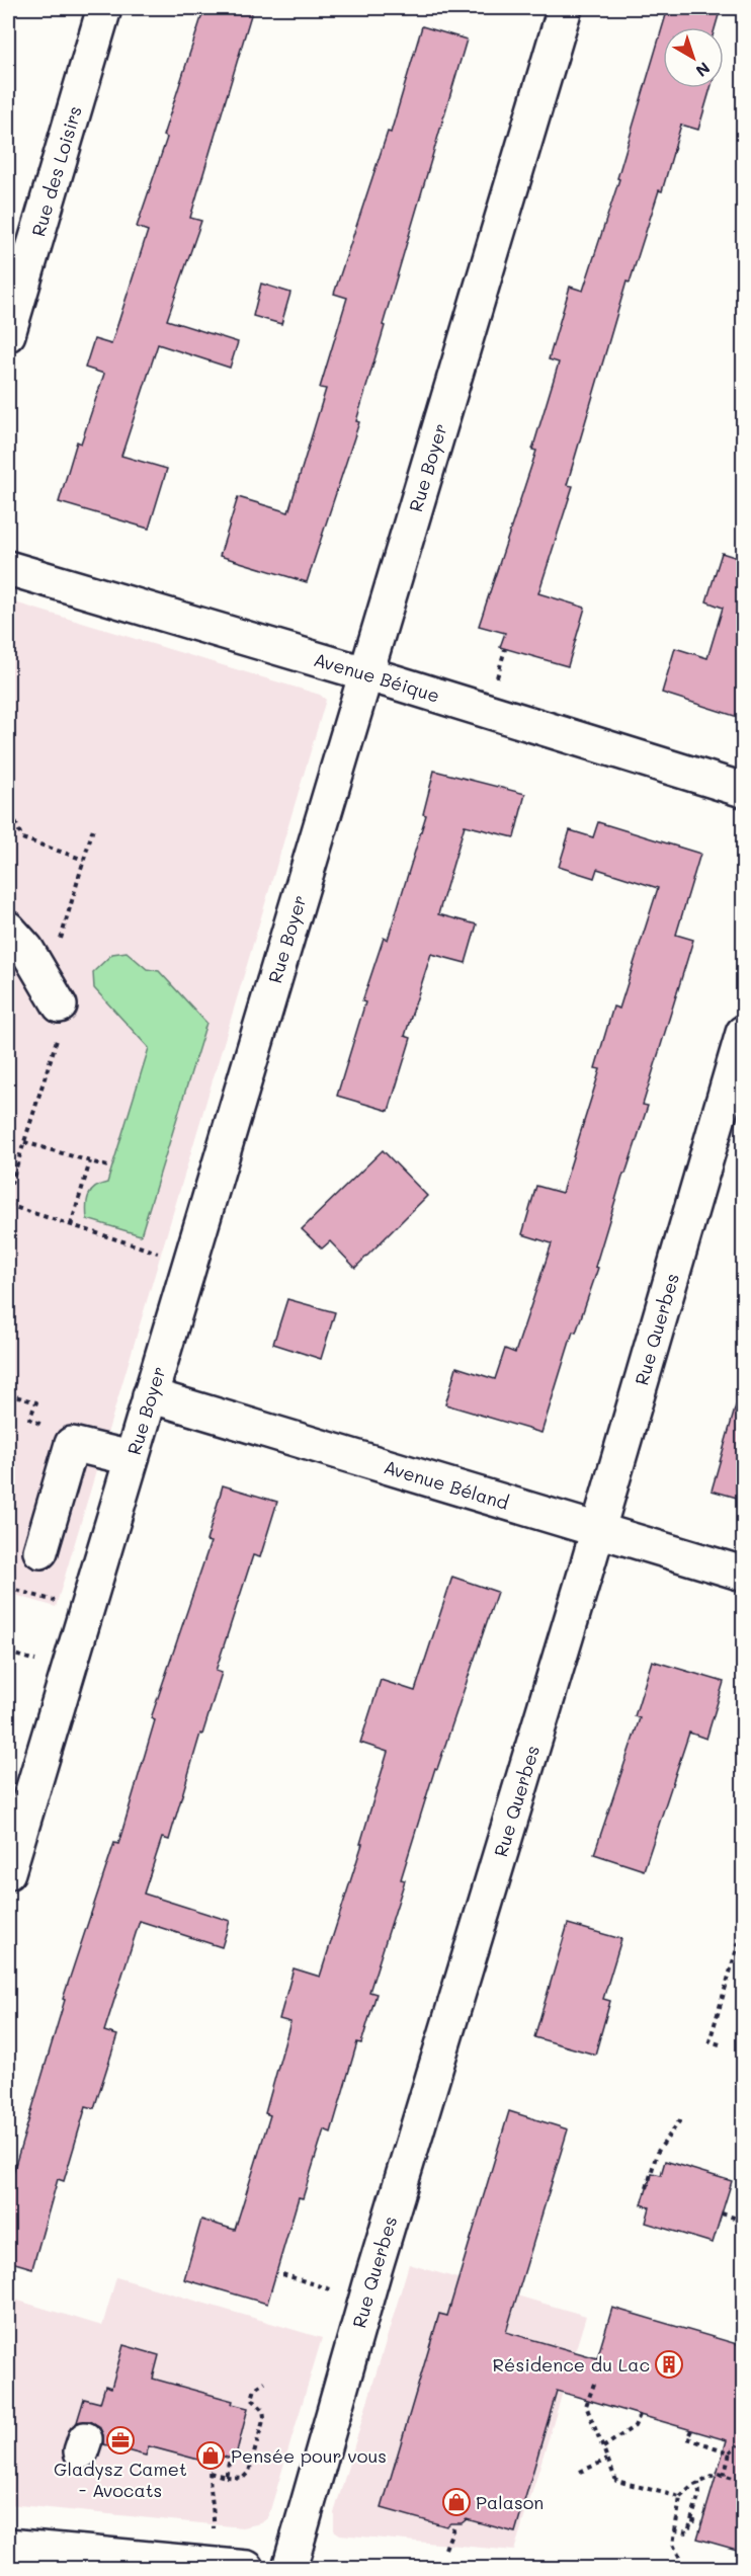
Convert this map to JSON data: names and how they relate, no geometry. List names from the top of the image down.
{
  "streets": {
    "street": [
      "Rue des Loisirs",
      "Rue Boyer",
      "Avenue Béique",
      "Rue Querbes",
      "Avenue Béland"
    ]
  },
  "crossings": [
    ["Rue Boyer", "Avenue Béique"],
    ["Rue Boyer", "Avenue Béland"],
    ["Rue Querbes", "Avenue Béland"]
  ],
  "places": {
    "building": ["Résidence du Lac"],
    "office": ["Gladysz Camet - Avocats"],
    "shop": ["Pensée pour vous", "Palason"]
  },
  "north": "bottom right"
}
